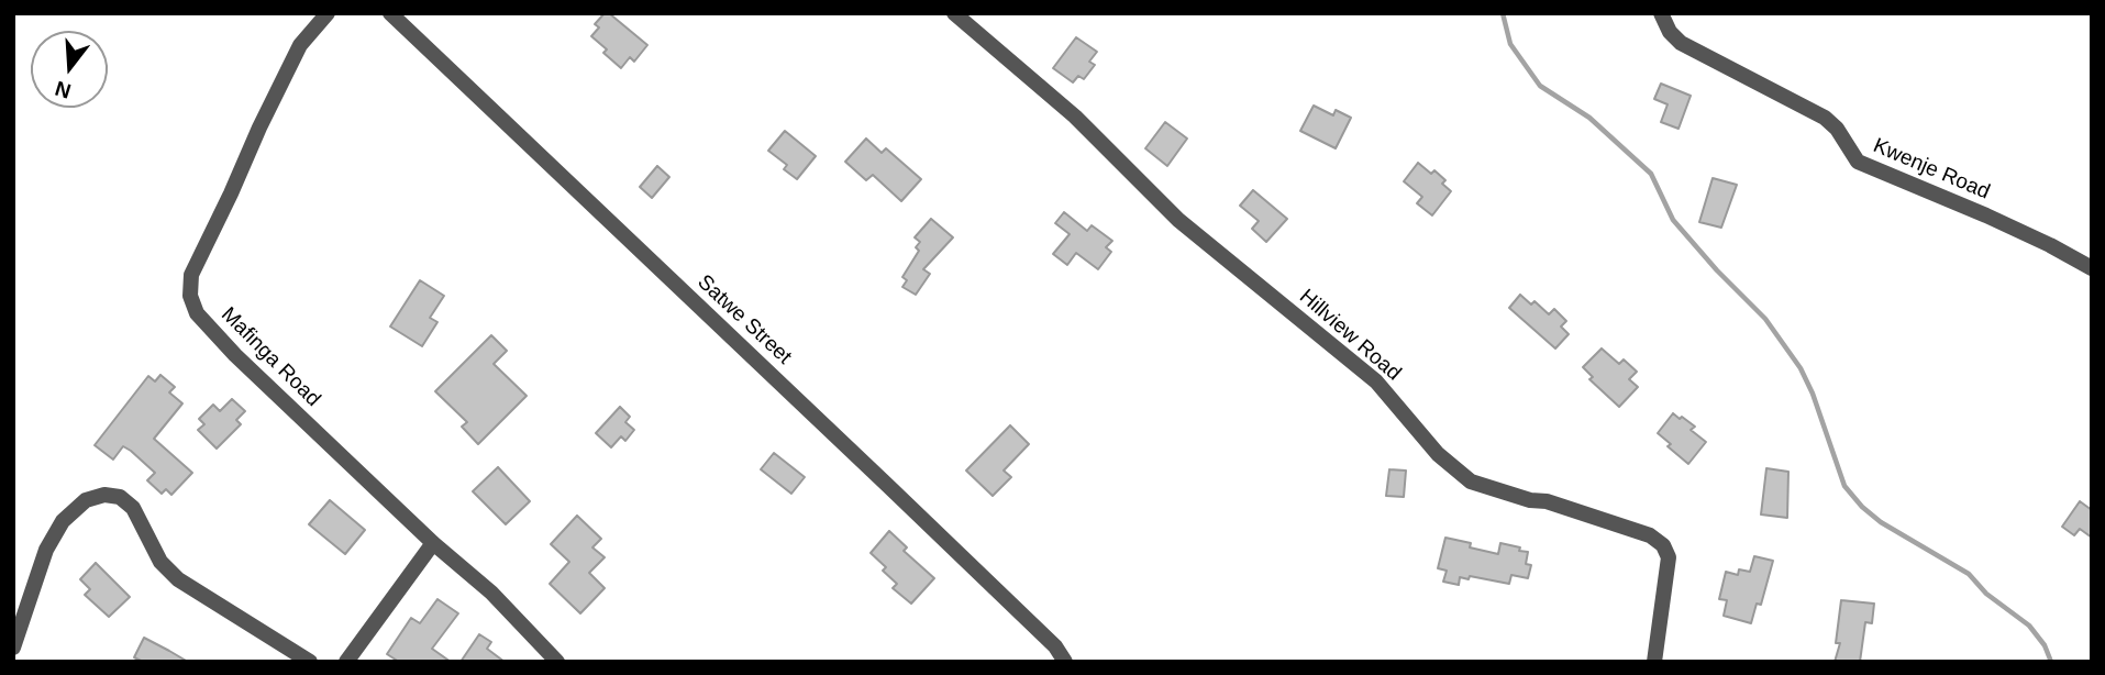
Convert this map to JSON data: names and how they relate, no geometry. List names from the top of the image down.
{
  "streets": {
    "street": [
      "Kwenje Road",
      "Satwe Street",
      "Hillview Road",
      "Mafinga Road"
    ]
  },
  "north": "bottom"
}
